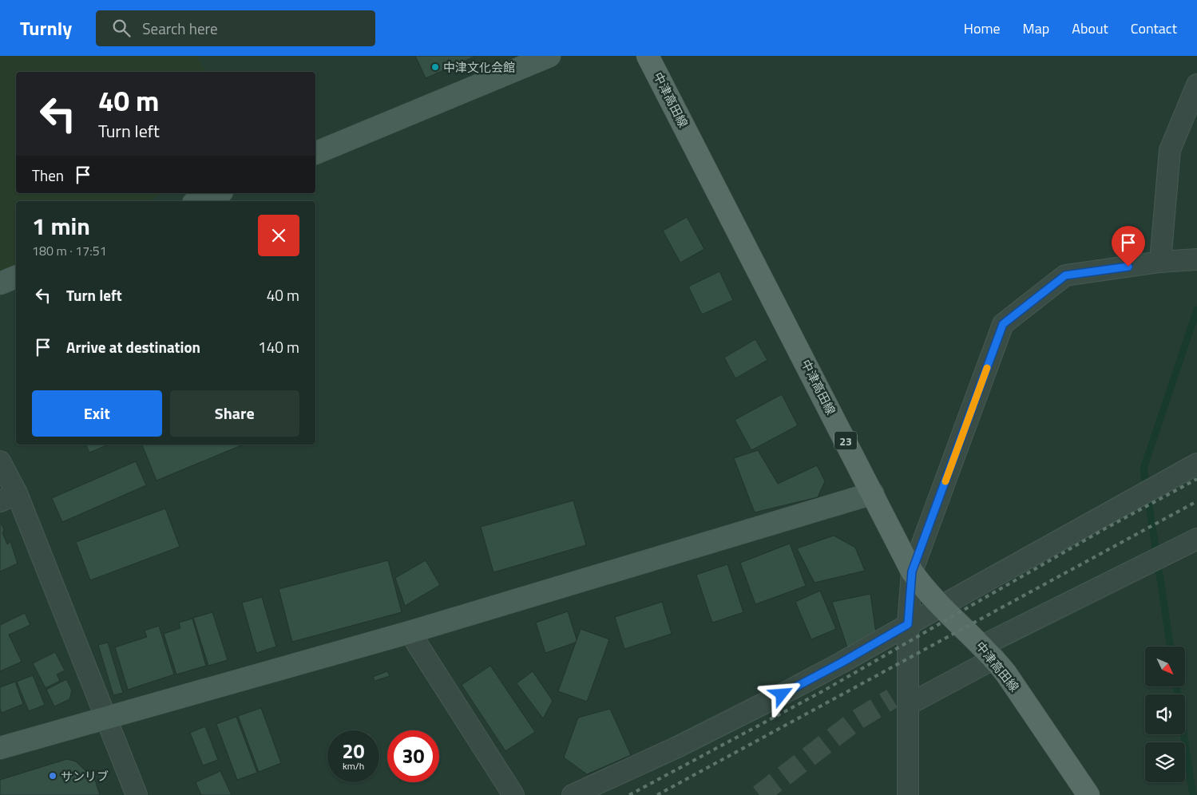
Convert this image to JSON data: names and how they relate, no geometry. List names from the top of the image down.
{
  "streets": {
    "main road": ["中津高田線", "23"]
  },
  "places": ["中津文化会館", "サンリブ"],
  "north": "bottom right",
  "page": {
    "header": "Turnly",
    "search": "Search here",
    "nav": [
      "Home",
      "Map",
      "About",
      "Contact"
    ],
    "turn": ["40 m", "Turn left"],
    "then": "Then",
    "heading": ["1 min", "180 m · 17:51"],
    "list": [
      {
        "name": "Turn left",
        "value": "40 m"
      },
      {
        "name": "Arrive at destination",
        "value": "140 m"
      }
    ],
    "buttons": ["Exit", "Share"],
    "speed": "20 km/h",
    "limit": "30"
  }
}
